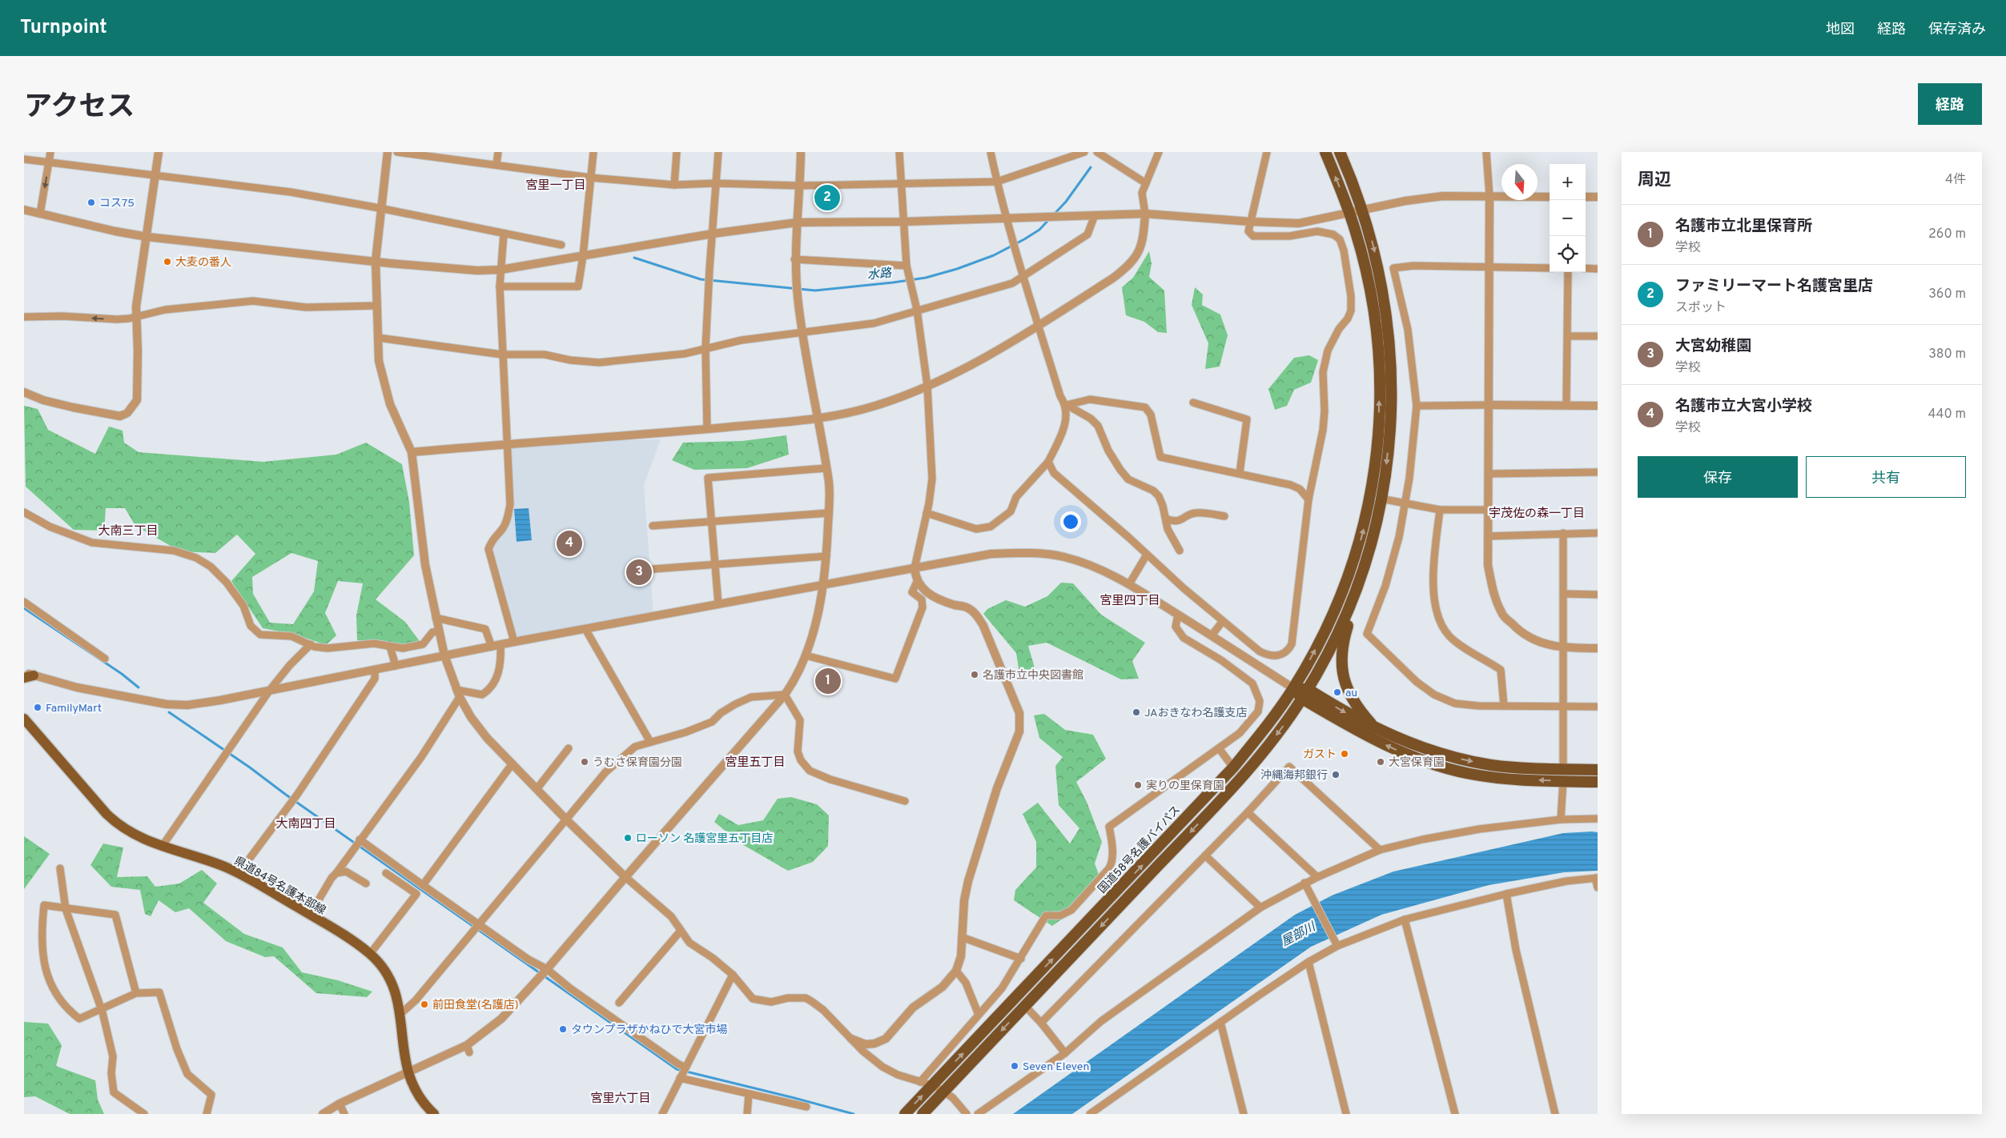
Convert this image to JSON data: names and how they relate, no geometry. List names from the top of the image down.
{
  "streets": {
    "highway": ["国道58号名護バイパス"],
    "main road": ["県道84号名護本部線"]
  },
  "districts": [
    "宮里一丁目",
    "宇茂佐の森一丁目",
    "大南三丁目",
    "宮里四丁目",
    "宮里五丁目",
    "大南四丁目",
    "宮里六丁目"
  ],
  "water": ["水路", "屋部川"],
  "places": [
    "コス75",
    "大麦の番人",
    "名護市立中央図書館",
    "au",
    "FamilyMart",
    "JAおきなわ名護支店",
    "ガスト",
    "うむさ保育園分園",
    "大宮保育園",
    "沖縄海邦銀行",
    "実りの里保育園",
    "ローソン 名護宮里五丁目店",
    "前田食堂(名護店)",
    "タウンプラザかねひで大宮市場",
    "Seven Eleven"
  ],
  "north": "bottom",
  "page": {
    "header": "Turnpoint",
    "nav": ["地図", "経路", "保存済み"],
    "title": "アクセス",
    "buttons": [
      "経路",
      ["保存", "共有"]
    ],
    "heading": ["周辺", "4件"],
    "map_buttons": ["+", "−"],
    "pins": [
      "2",
      "4",
      "3",
      "1"
    ],
    "list": [
      {
        "mark": "1",
        "name": "名護市立北里保育所",
        "note": "学校",
        "value": "260 m"
      },
      {
        "mark": "2",
        "name": "ファミリーマート名護宮里店",
        "note": "スポット",
        "value": "360 m"
      },
      {
        "mark": "3",
        "name": "大宮幼稚園",
        "note": "学校",
        "value": "380 m"
      },
      {
        "mark": "4",
        "name": "名護市立大宮小学校",
        "note": "学校",
        "value": "440 m"
      }
    ]
  }
}
